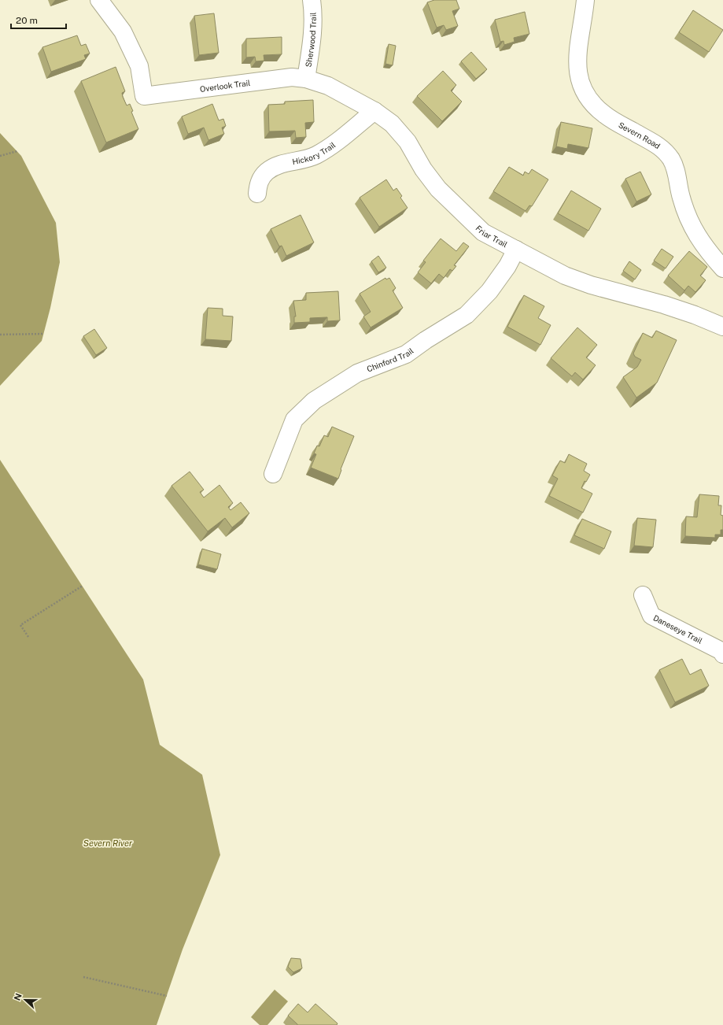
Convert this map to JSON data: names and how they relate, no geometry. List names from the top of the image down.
{
  "streets": {
    "street": [
      "Sherwood Trail",
      "Overlook Trail",
      "Severn Road",
      "Hickory Trail",
      "Friar Trail",
      "Chinford Trail",
      "Daneseye Trail"
    ]
  },
  "crossings": [
    ["Sherwood Trail", "Overlook Trail"],
    ["Sherwood Trail", "Friar Trail"],
    ["Overlook Trail", "Friar Trail"],
    ["Hickory Trail", "Friar Trail"],
    ["Friar Trail", "Chinford Trail"]
  ],
  "water": ["Severn River"],
  "scale_bar": "20 m",
  "north": "left"
}
